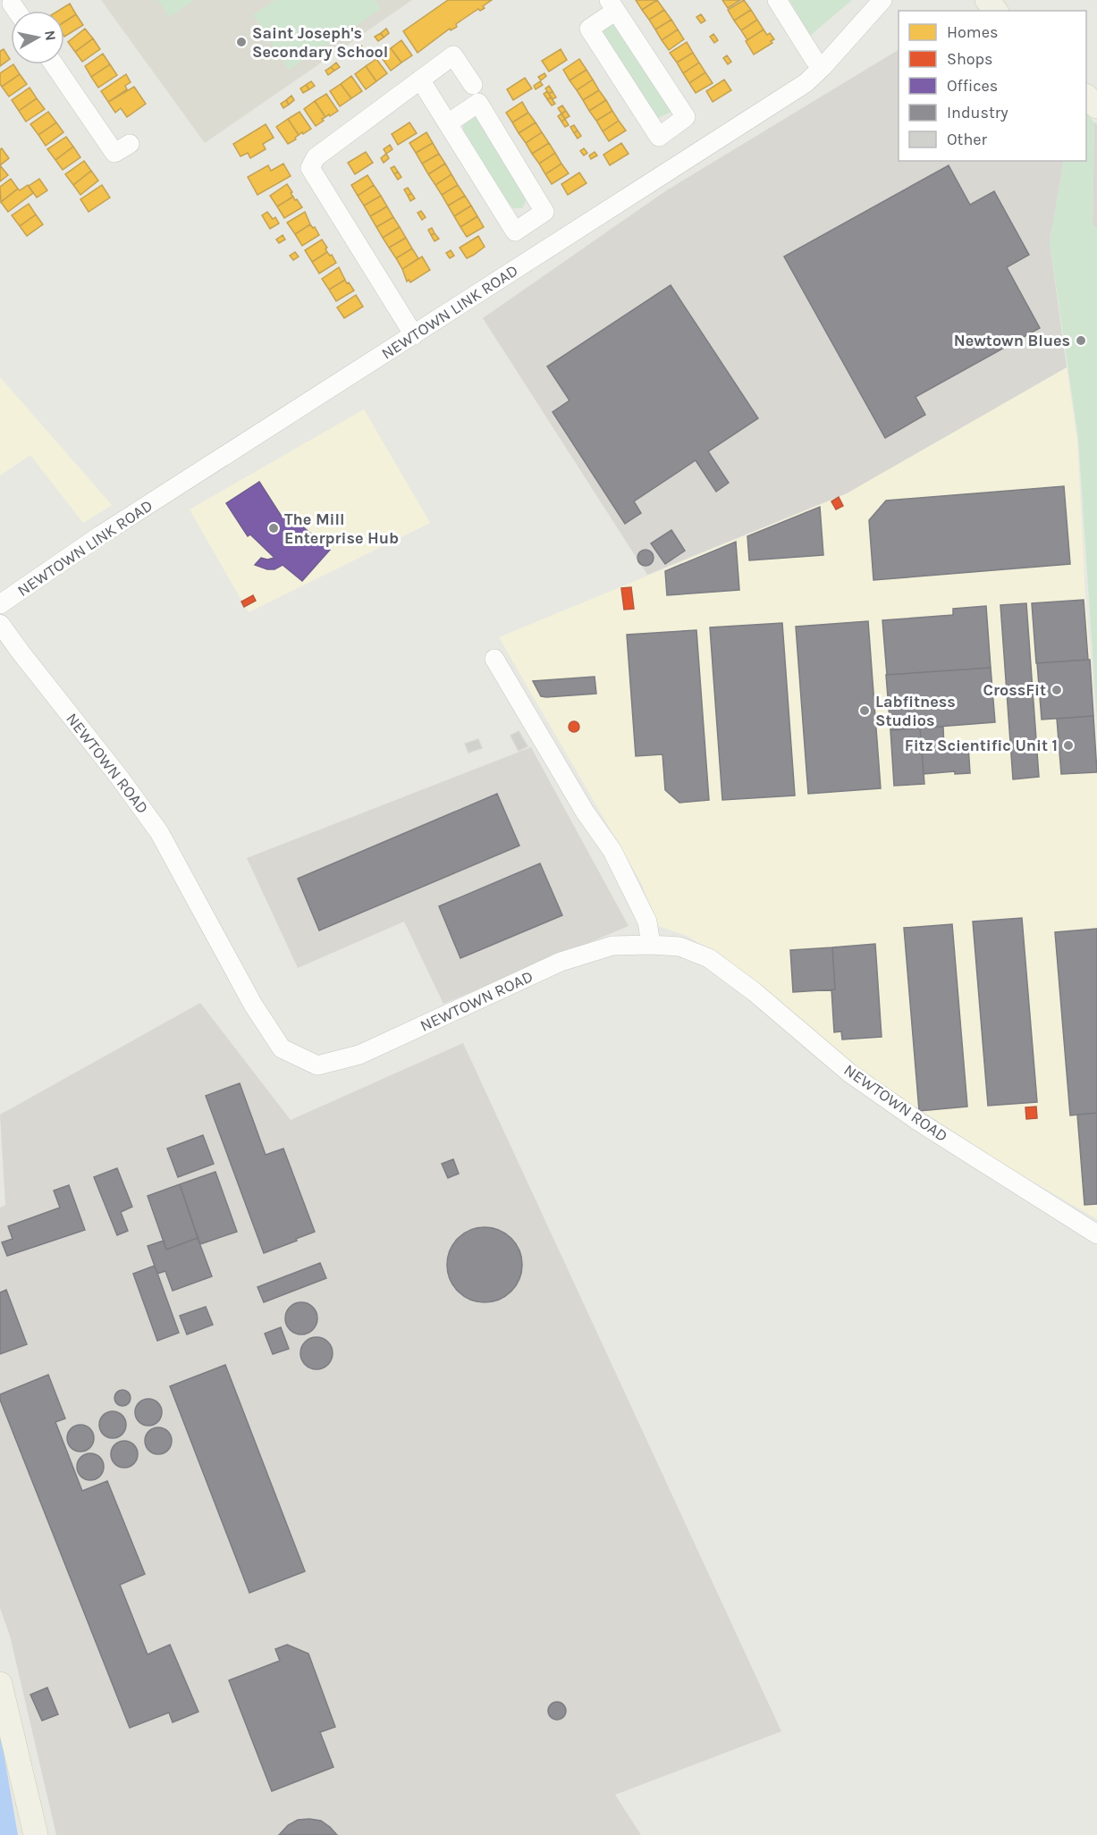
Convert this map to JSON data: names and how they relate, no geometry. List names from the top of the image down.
{
  "streets": {
    "street": ["NEWTOWN LINK ROAD", "NEWTOWN ROAD"]
  },
  "places": [
    "Saint Joseph's Secondary School",
    "Newtown Blues",
    "The Mill Enterprise Hub",
    "CrossFit",
    "Labfitness Studios",
    "Fitz Scientific Unit 1"
  ],
  "legend": [
    "Homes",
    "Shops",
    "Offices",
    "Industry",
    "Other"
  ],
  "north": "right"
}
